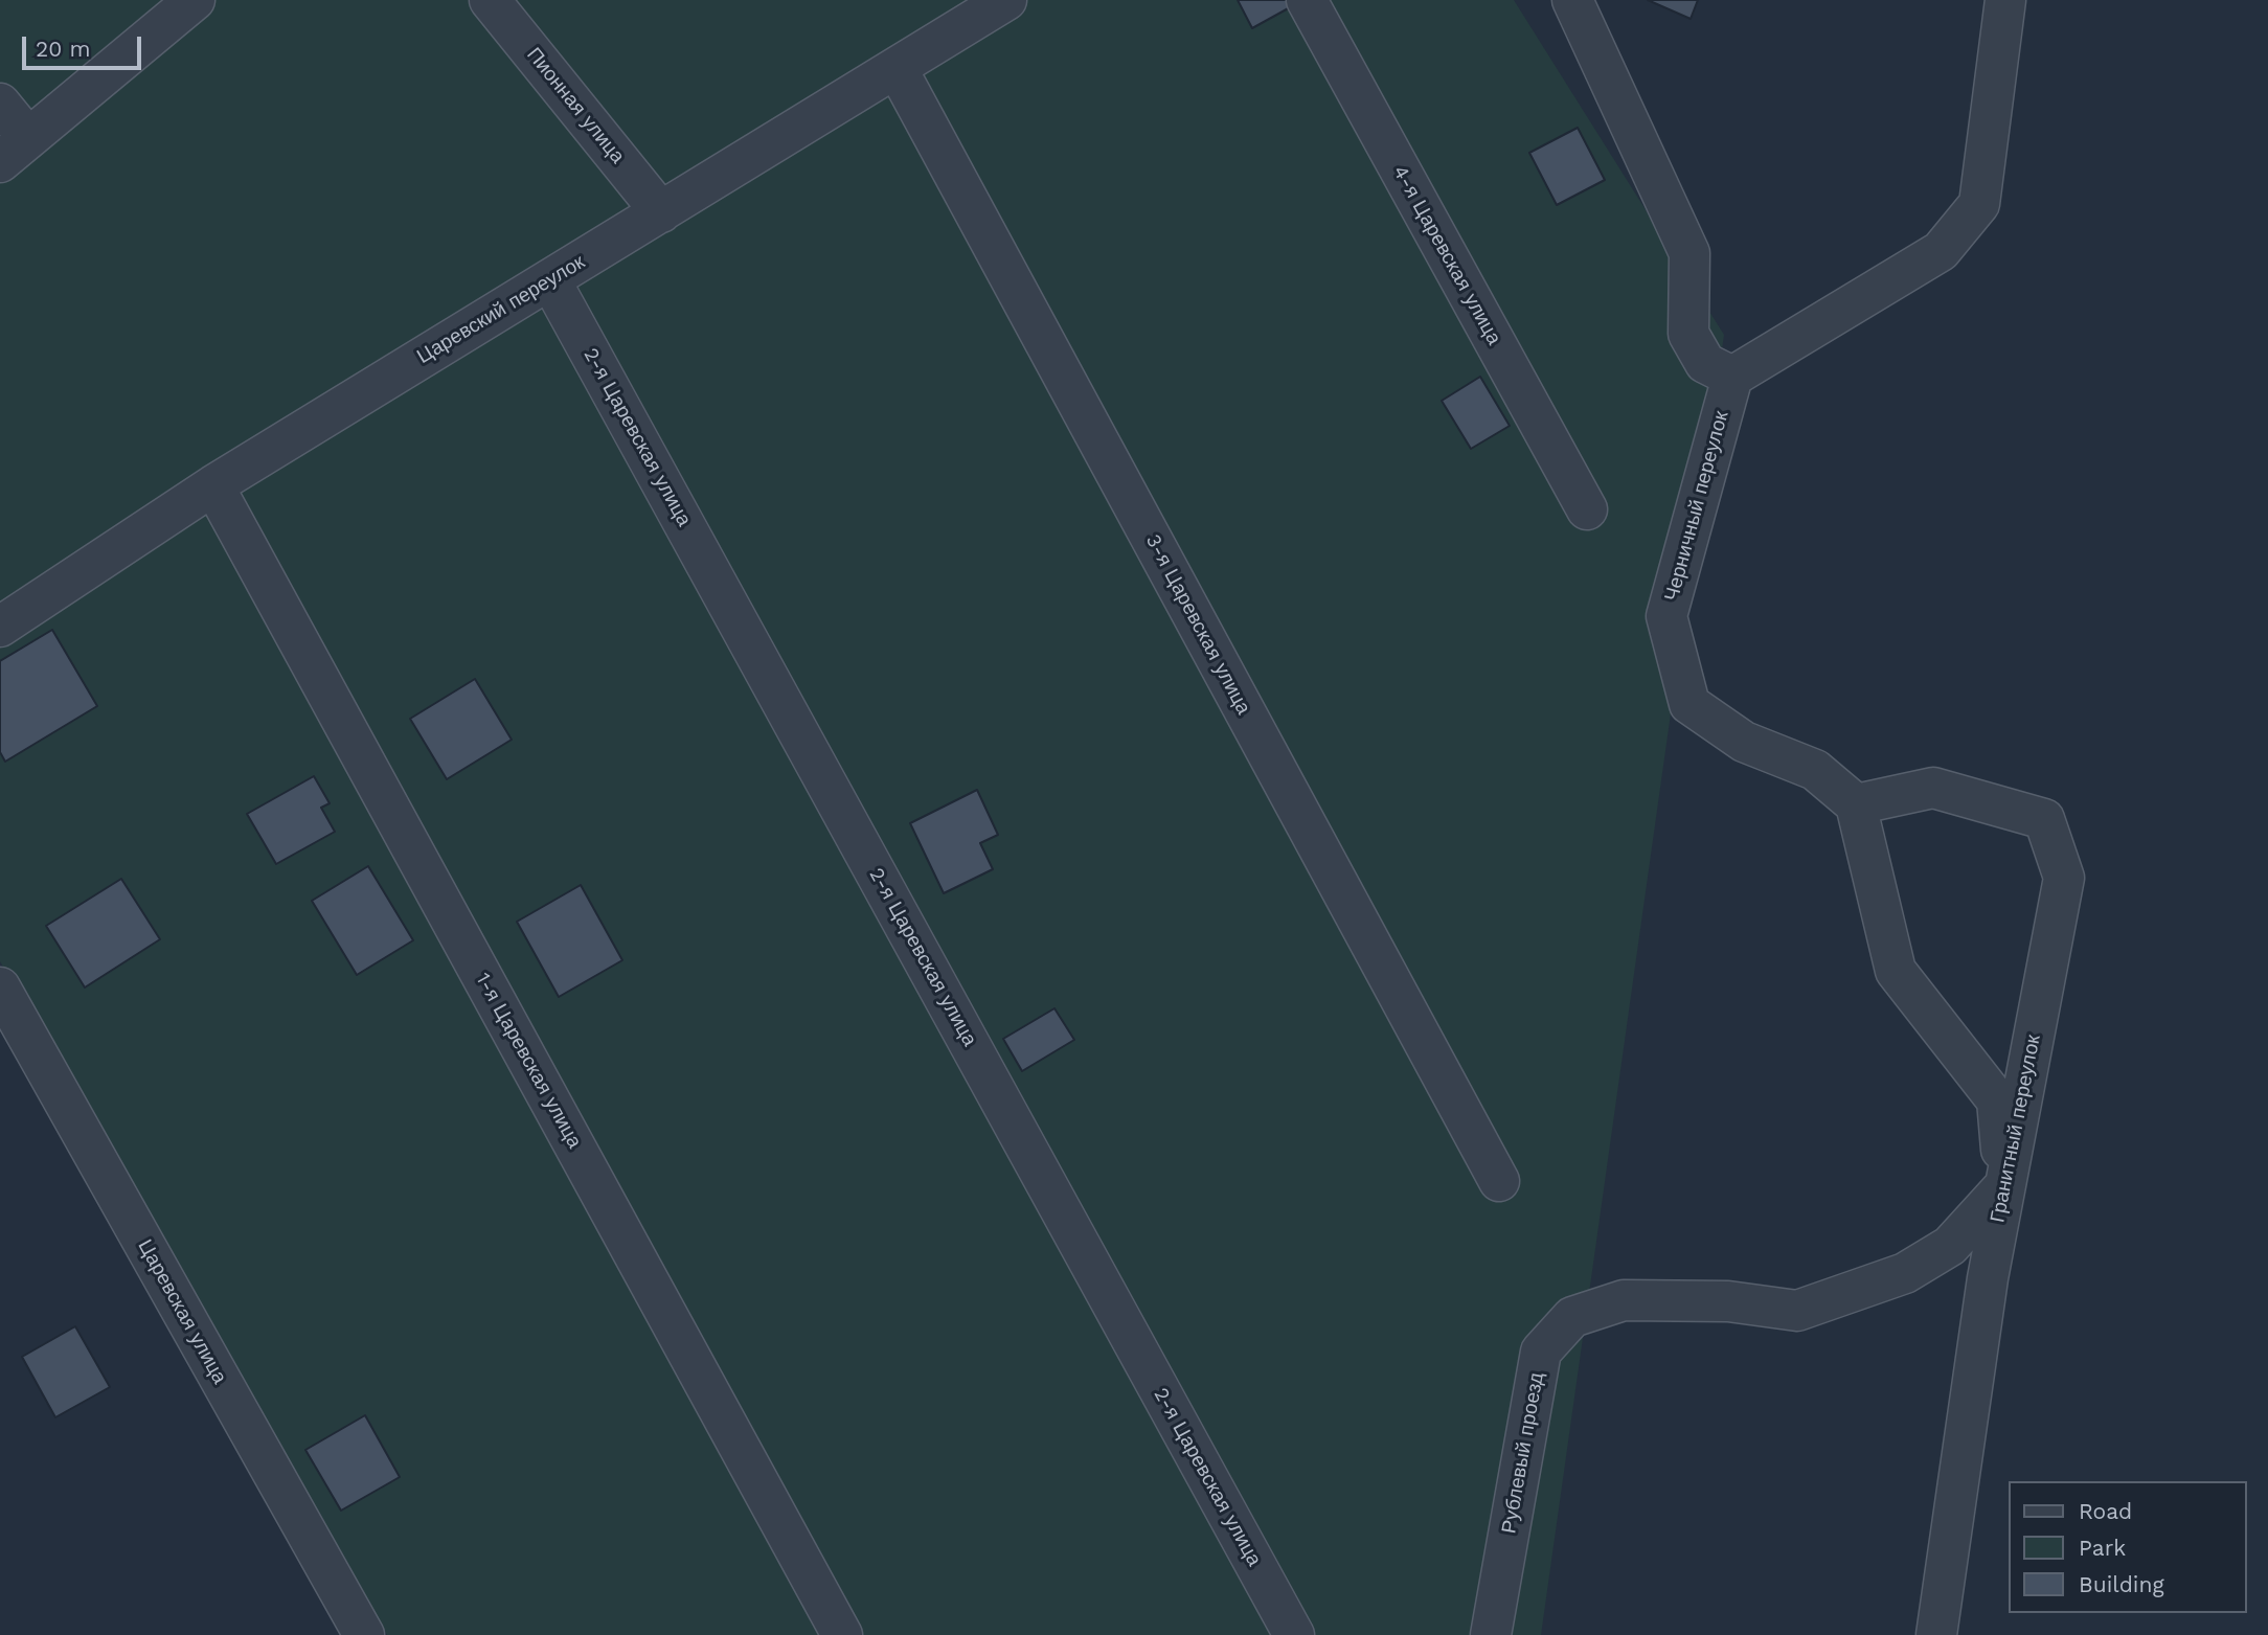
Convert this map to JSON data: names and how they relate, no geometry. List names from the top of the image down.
{
  "streets": {
    "street": [
      "Пионная улица",
      "4-я Царевская улица",
      "Царевский переулок",
      "2-я Царевская улица",
      "Черничный переулок",
      "3-я Царевская улица",
      "1-я Царевская улица",
      "Гранитный переулок",
      "Царевская улица",
      "Рублевый проезд"
    ]
  },
  "crossings": [
    ["Пионная улица", "Царевский переулок"],
    ["Царевский переулок", "2-я Царевская улица"],
    ["Царевский переулок", "3-я Царевская улица"],
    ["Царевский переулок", "1-я Царевская улица"],
    ["Черничный переулок", "Гранитный переулок"],
    ["Гранитный переулок", "Рублевый проезд"]
  ],
  "legend": ["Road", "Park", "Building"],
  "scale_bar": "20 m"
}
